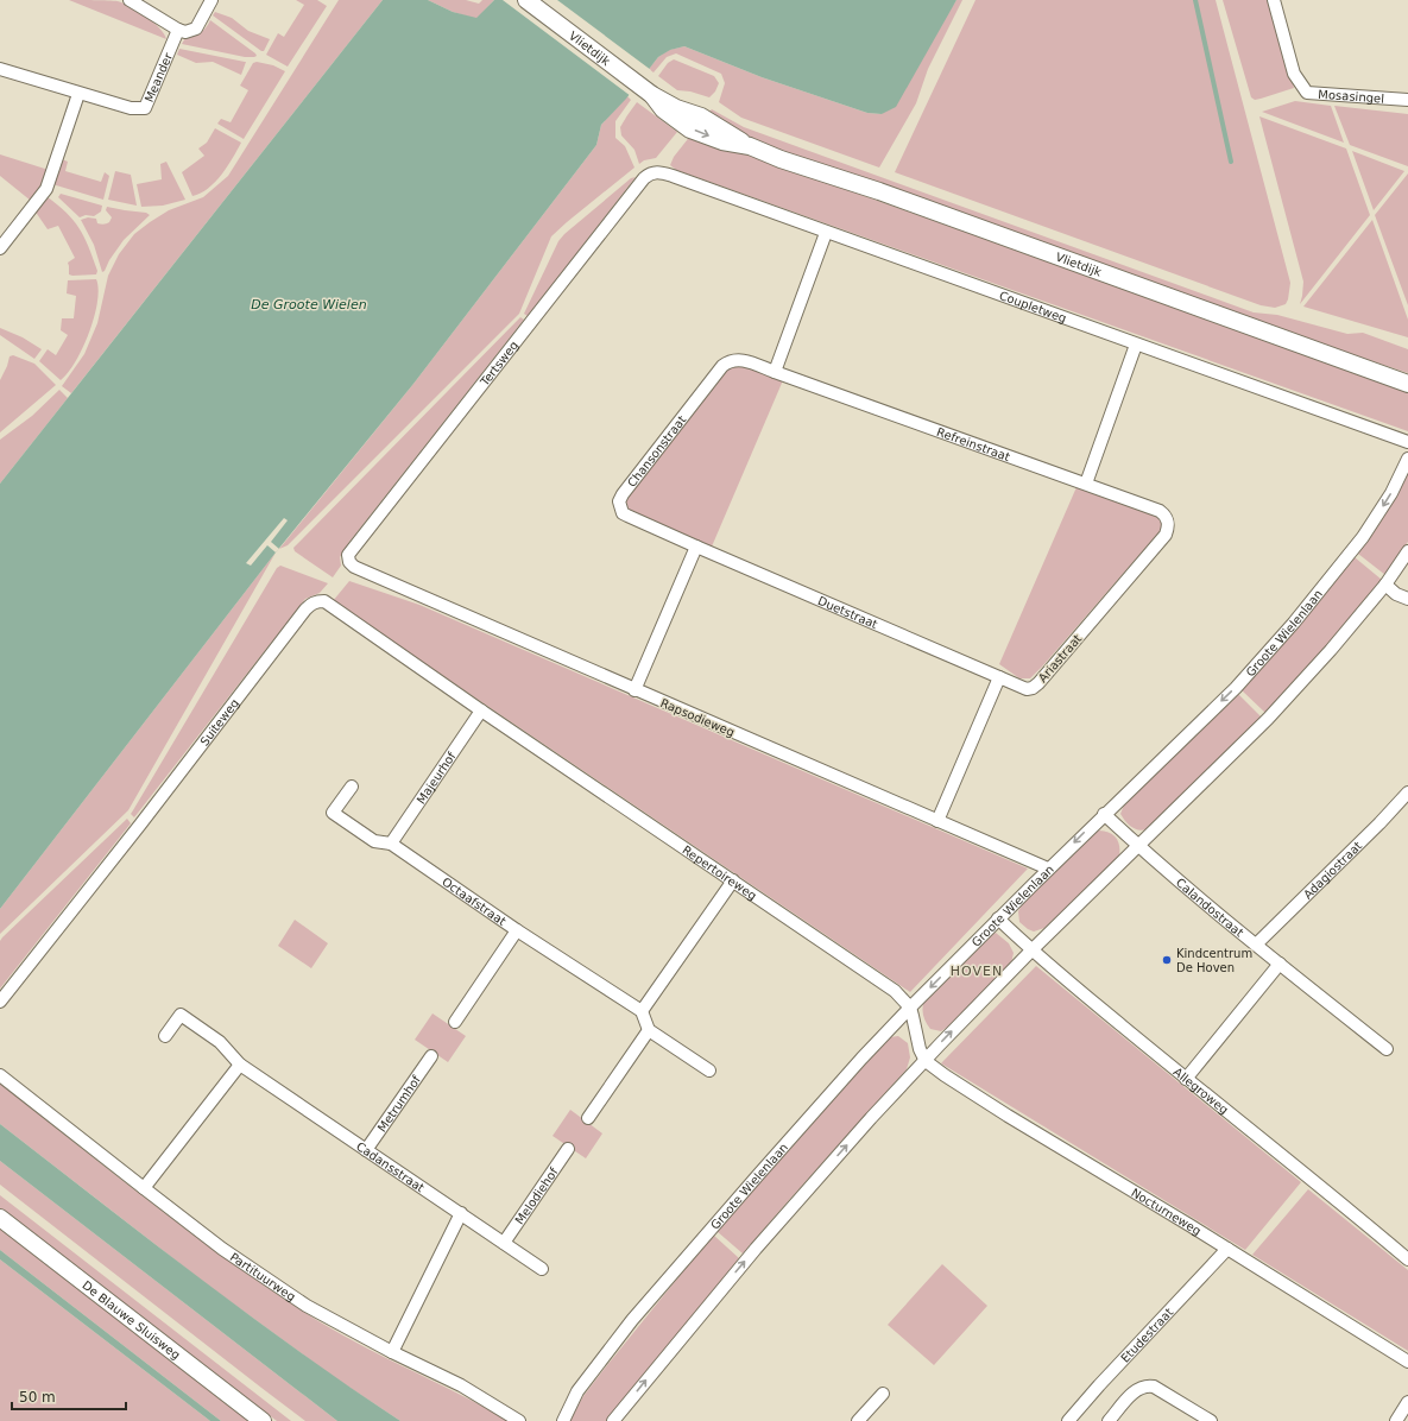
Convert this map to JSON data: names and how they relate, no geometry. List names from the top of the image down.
{
  "streets": {
    "street": [
      "Vlietdijk",
      "Meander",
      "Mosasingel",
      "Coupletweg",
      "Tertsweg",
      "Refreinstraat",
      "Chansonstraat",
      "Duetstraat",
      "Groote Wielenlaan",
      "Ariastraat",
      "Rapsodieweg",
      "Suiteweg",
      "Majeurhof",
      "Adagiostraat",
      "Repertoireweg",
      "Octaafstraat",
      "Calandostraat",
      "Allegroweg",
      "Metrumhof",
      "Cadansstraat",
      "Melodiehof",
      "Nocturneweg",
      "Partituurweg",
      "De Blauwe Sluisweg",
      "Etudestraat"
    ]
  },
  "crossings": [
    ["Coupletweg", "Tertsweg"],
    ["Tertsweg", "Rapsodieweg"],
    ["Refreinstraat", "Chansonstraat"],
    ["Refreinstraat", "Ariastraat"],
    ["Chansonstraat", "Duetstraat"],
    ["Duetstraat", "Ariastraat"],
    ["Groote Wielenlaan", "Rapsodieweg"],
    ["Groote Wielenlaan", "Repertoireweg"],
    ["Groote Wielenlaan", "Calandostraat"],
    ["Groote Wielenlaan", "Allegroweg"],
    ["Suiteweg", "Majeurhof"],
    ["Suiteweg", "Repertoireweg"],
    ["Majeurhof", "Repertoireweg"],
    ["Majeurhof", "Octaafstraat"],
    ["Adagiostraat", "Calandostraat"],
    ["Repertoireweg", "Nocturneweg"],
    ["Metrumhof", "Cadansstraat"],
    ["Cadansstraat", "Melodiehof"],
    ["Nocturneweg", "Etudestraat"]
  ],
  "districts": ["HOVEN"],
  "water": ["De Groote Wielen"],
  "places": ["Kindcentrum De Hoven"],
  "scale_bar": "50 m"
}
